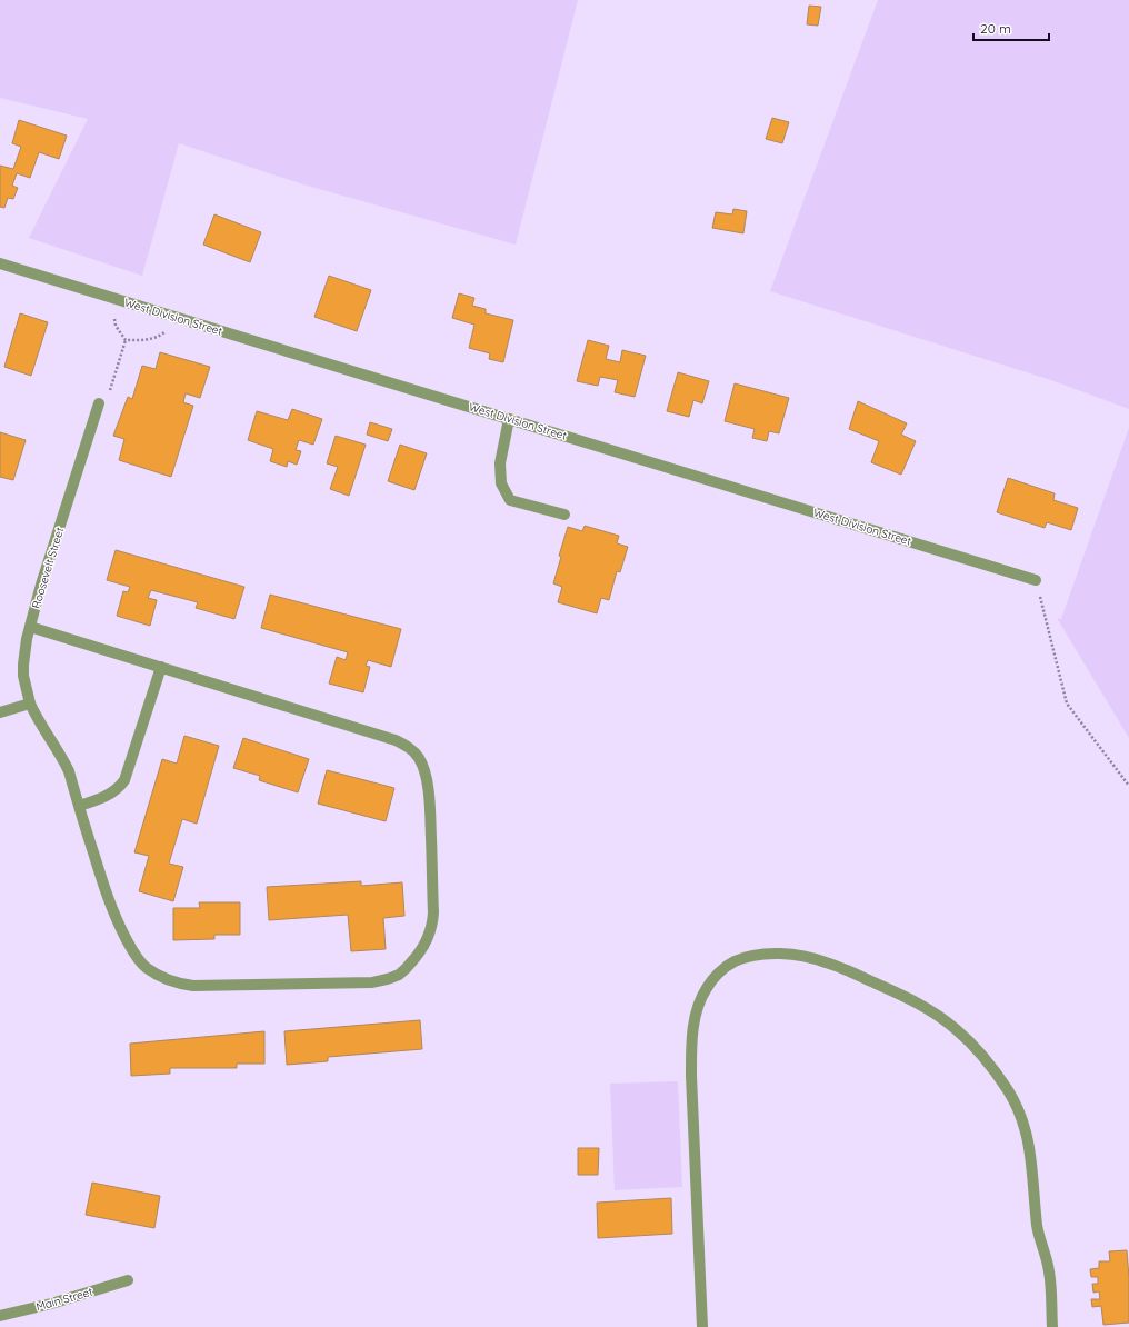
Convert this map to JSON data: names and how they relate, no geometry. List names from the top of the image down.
{
  "streets": {
    "street": ["West Division Street", "Roosevelt Street", "Main Street"]
  },
  "scale_bar": "20 m"
}
